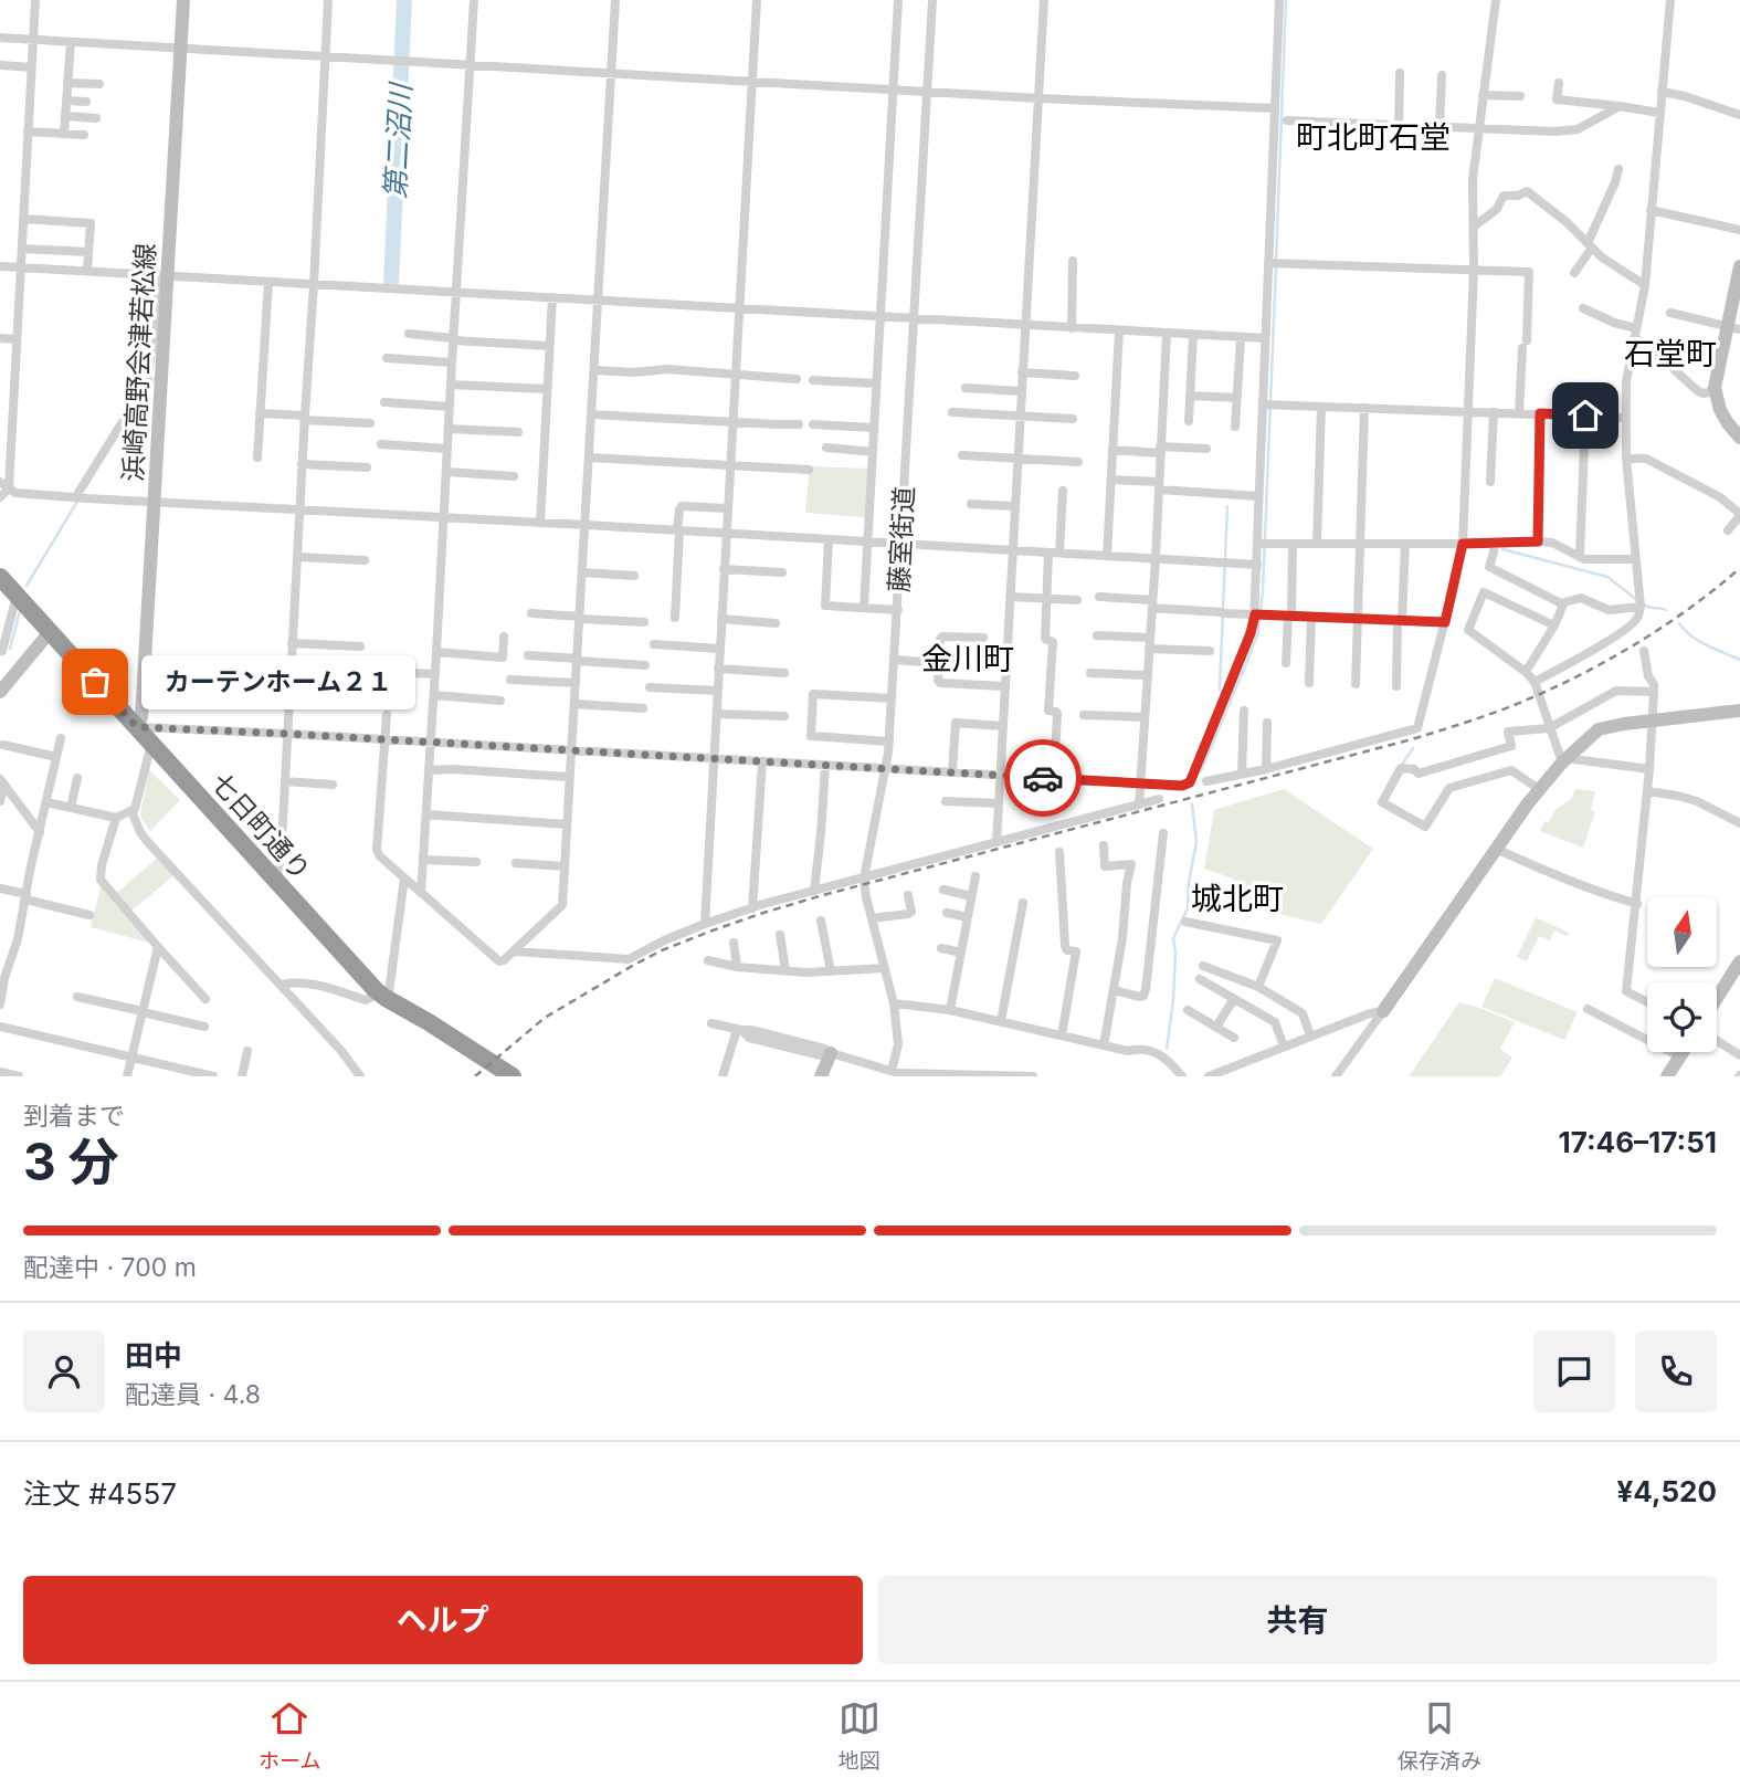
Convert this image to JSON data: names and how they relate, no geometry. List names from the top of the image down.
{
  "streets": {
    "highway": ["七日町通り"],
    "street": ["浜崎高野会津若松線", "藤室街道"]
  },
  "crossings": [
    ["浜崎高野会津若松線", "七日町通り"]
  ],
  "districts": [
    "町北町石堂",
    "石堂町",
    "金川町",
    "城北町"
  ],
  "water": ["第二沼川"],
  "places": ["カーテンホーム２１"],
  "north": "top",
  "page": {
    "bubble": "カーテンホーム２１",
    "heading": ["3 分", "到着まで", "17:46–17:51"],
    "panel": [
      "田中",
      "配達員 · 4.8",
      "注文 #4557",
      "¥4,520"
    ],
    "bar": "配達中 · 700 m",
    "buttons": ["ヘルプ", "共有"],
    "tabs": ["ホーム", "地図", "保存済み"]
  }
}
